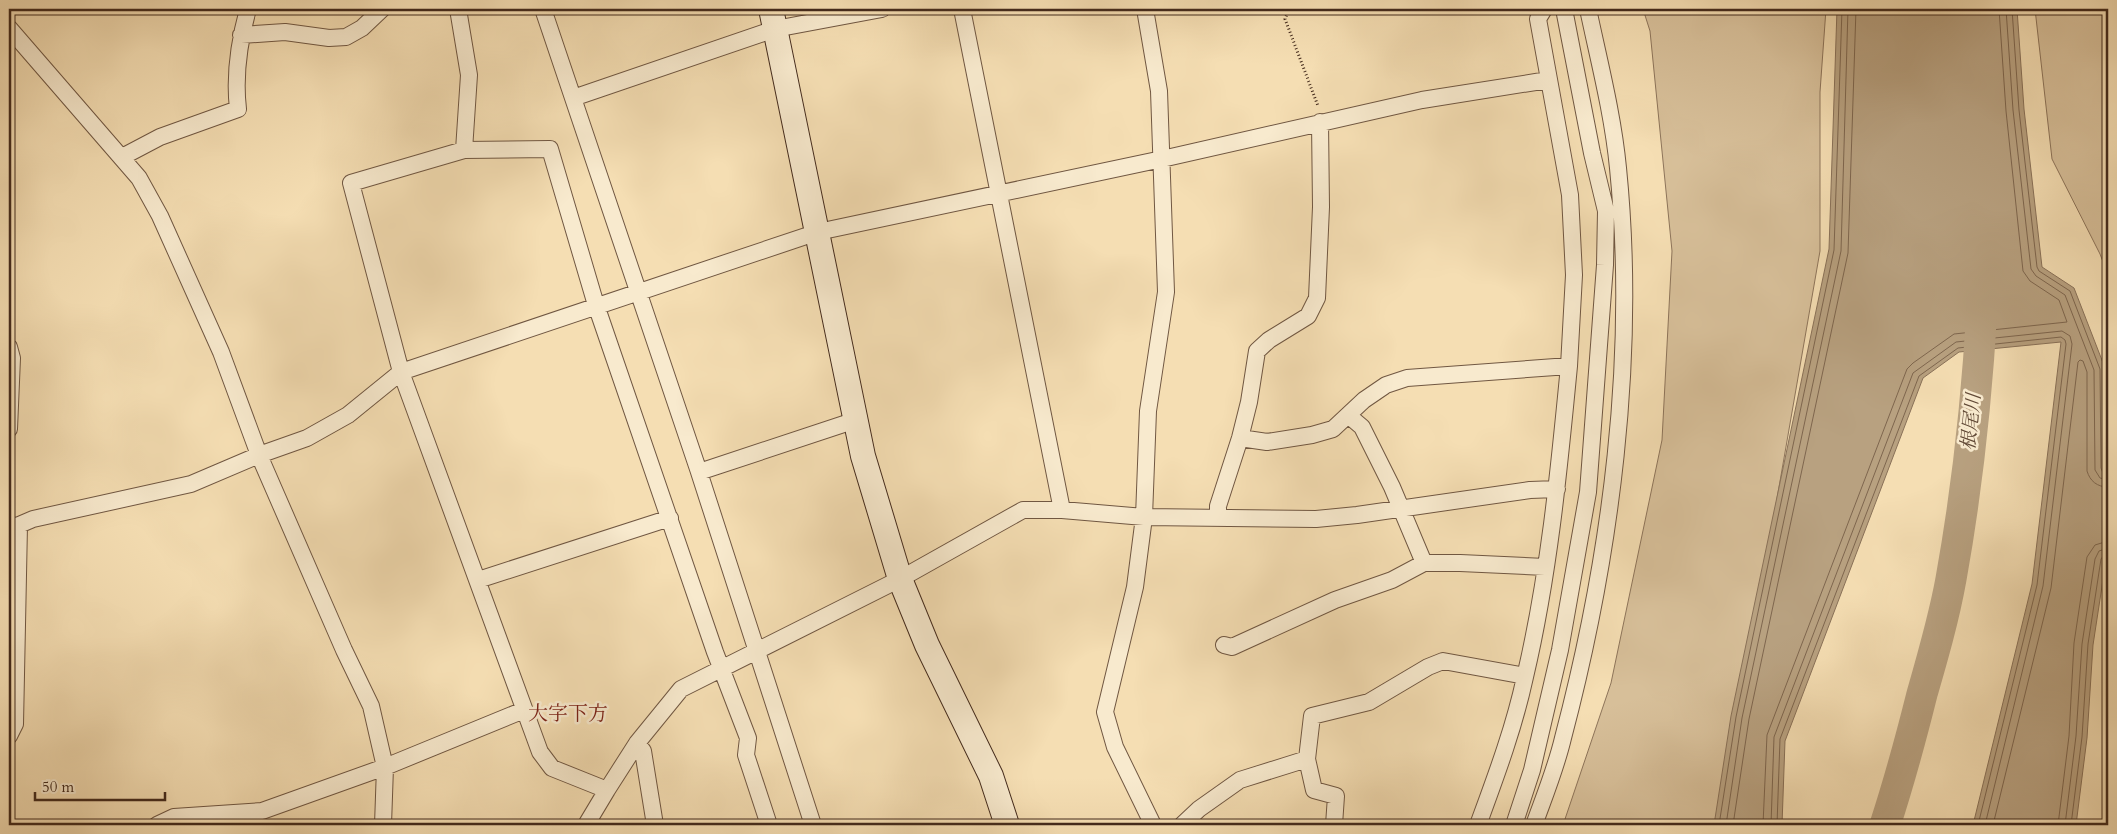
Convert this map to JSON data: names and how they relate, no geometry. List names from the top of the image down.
{
  "districts": ["大字下方"],
  "water": ["根尾川"],
  "scale_bar": "50 m"
}
